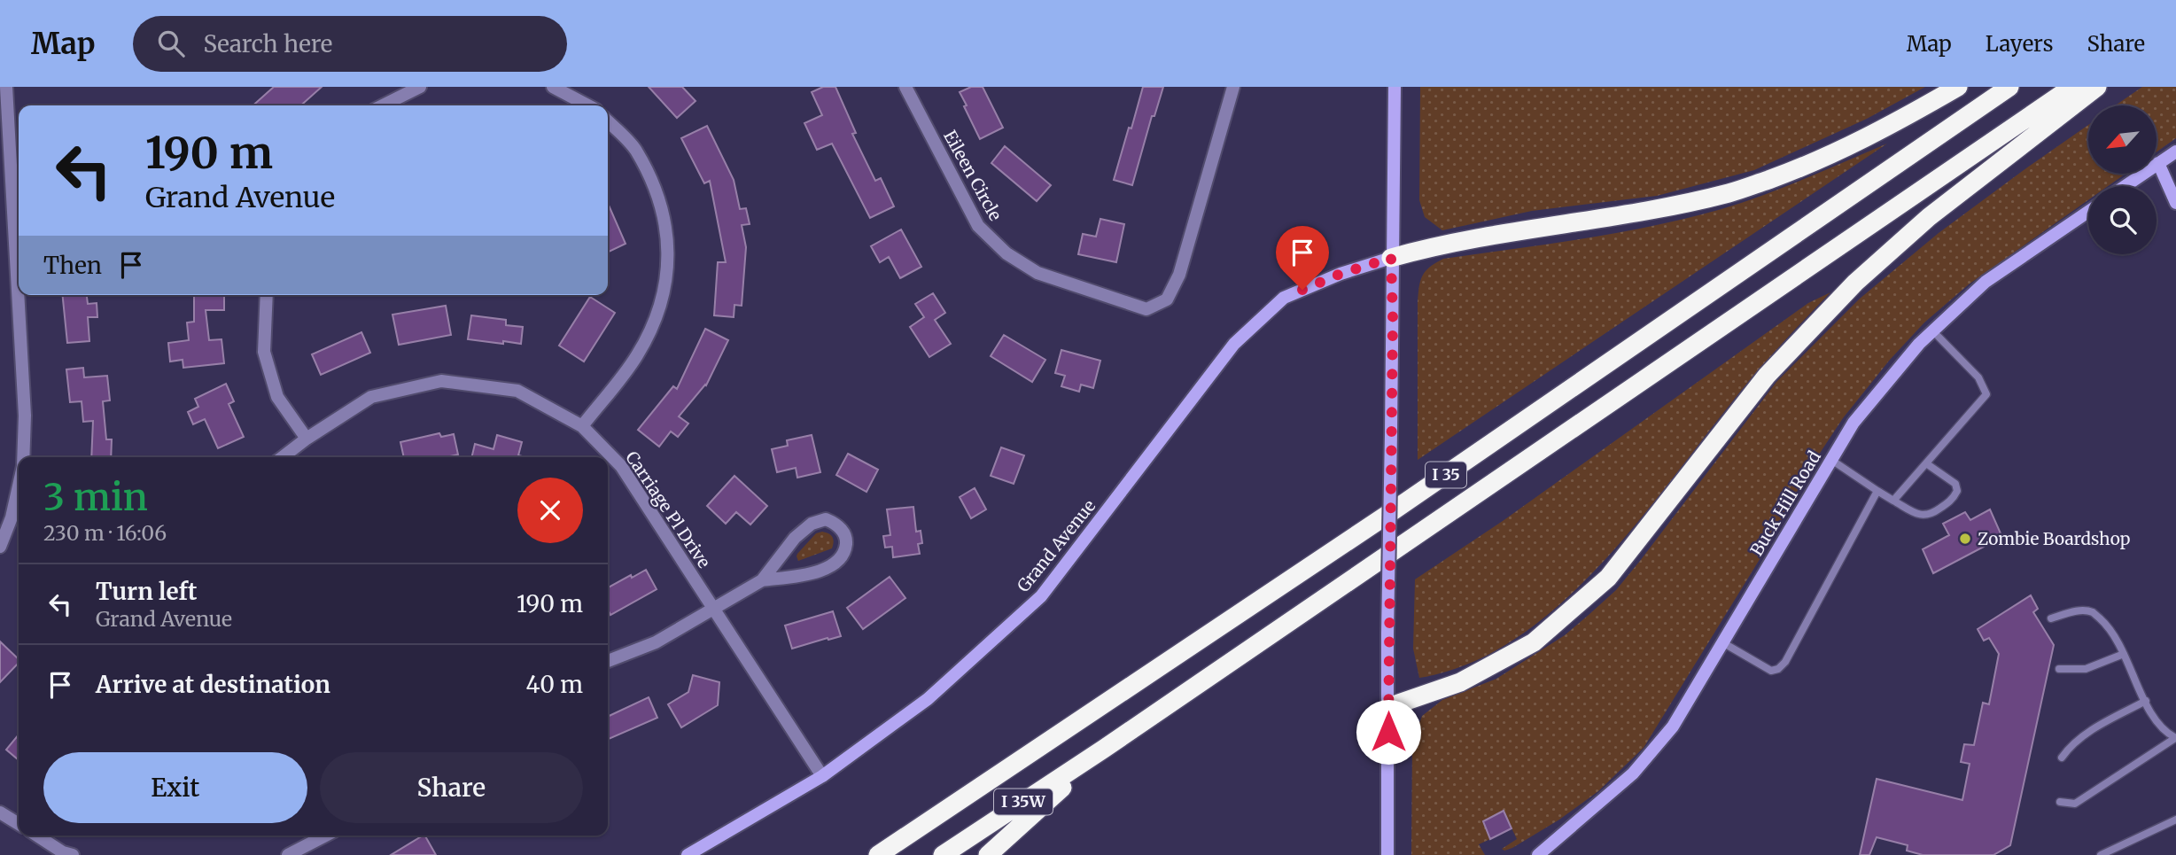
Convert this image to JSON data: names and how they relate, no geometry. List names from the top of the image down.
{
  "streets": {
    "highway": ["I 35", "I 35W"],
    "street": [
      "Eileen Circle",
      "Buck Hill Road",
      "Carriage Pl Drive",
      "Grand Avenue"
    ]
  },
  "crossings": [
    ["I 35", "I 35W"],
    ["Carriage Pl Drive", "Grand Avenue"]
  ],
  "places": ["Zombie Boardshop"],
  "north": "bottom left",
  "page": {
    "header": "Map",
    "search": "Search here",
    "nav": ["Map", "Layers", "Share"],
    "turn": ["190 m", "Grand Avenue"],
    "then": "Then",
    "heading": ["3 min", "230 m · 16:06"],
    "list": [
      {
        "name": "Turn left",
        "note": "Grand Avenue",
        "value": "190 m"
      },
      {
        "name": "Arrive at destination",
        "value": "40 m"
      }
    ],
    "buttons": ["Exit", "Share"]
  }
}
